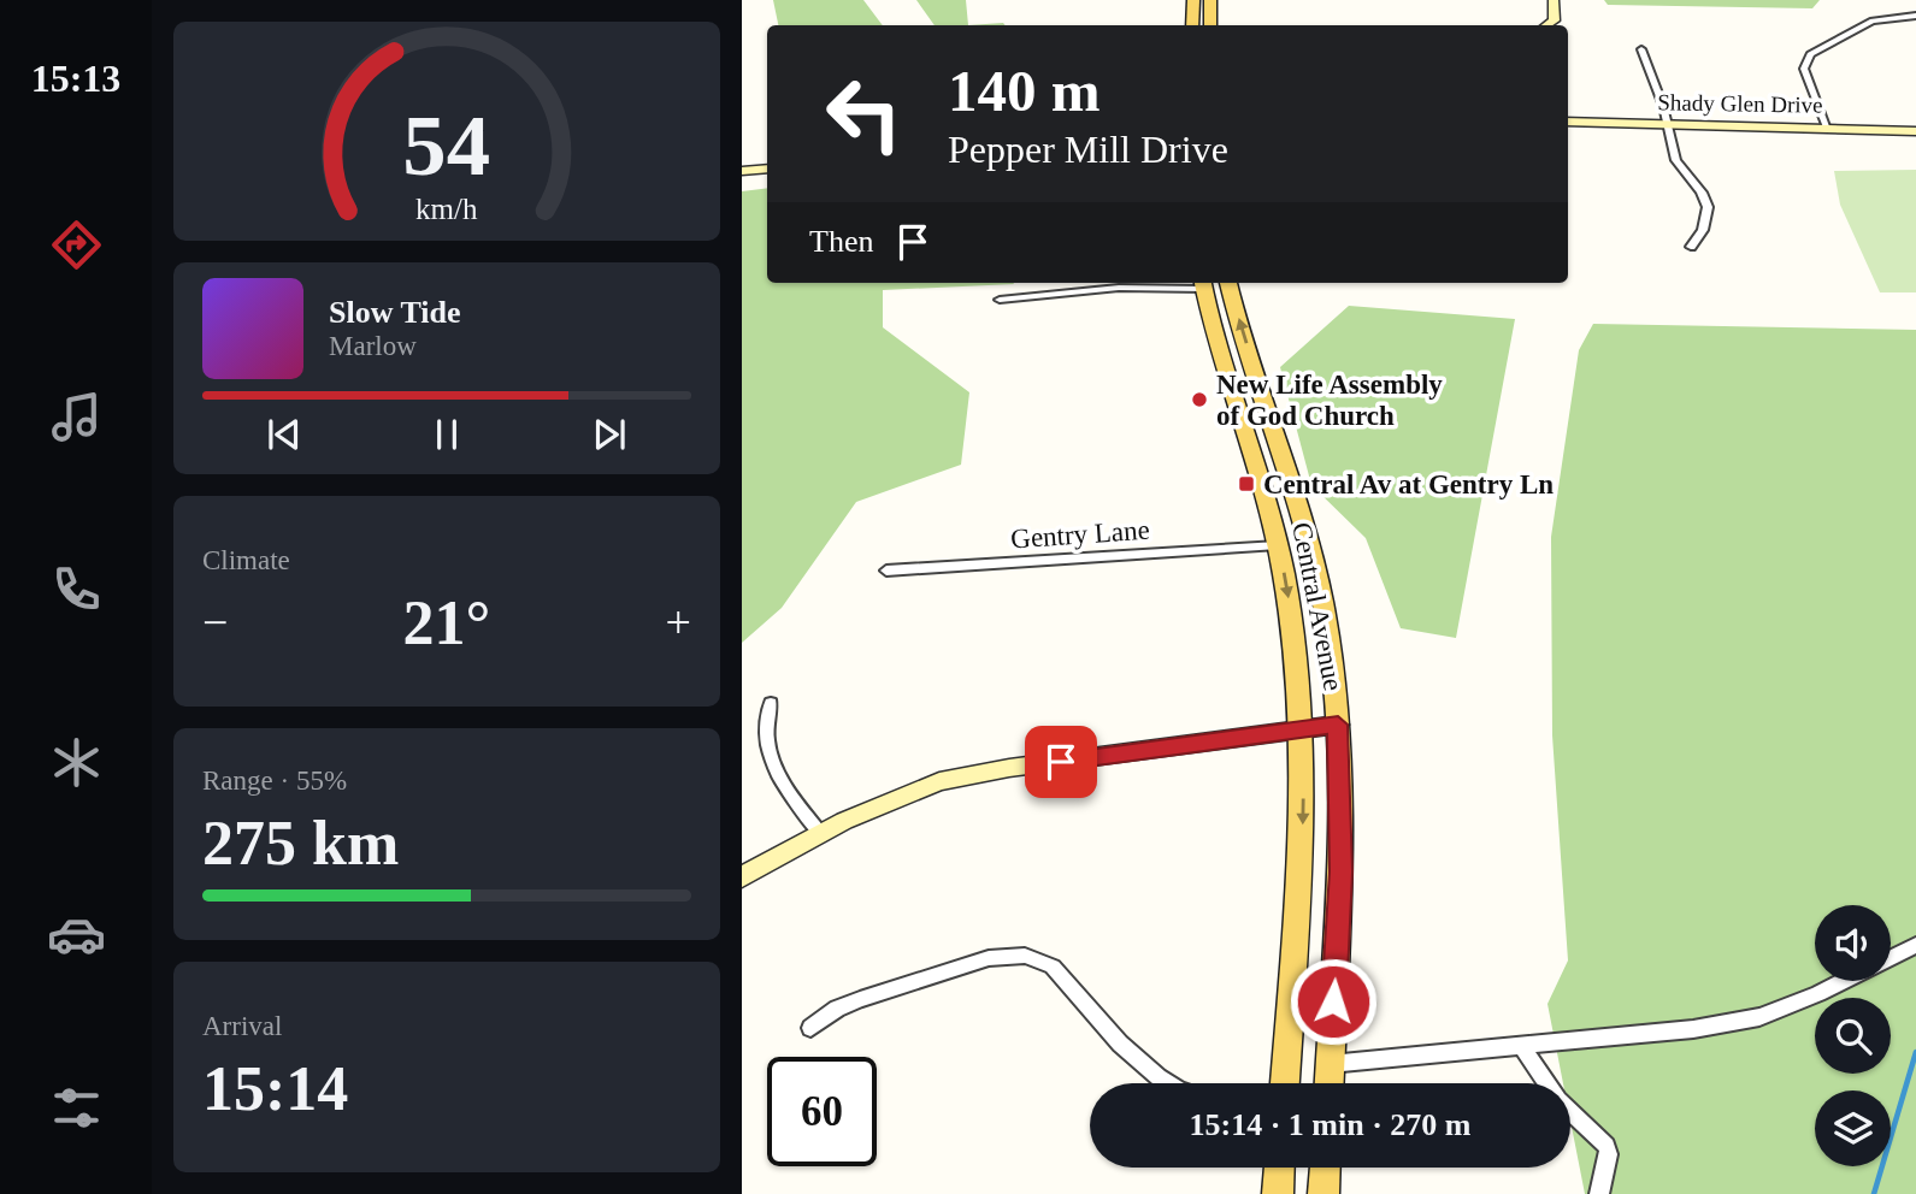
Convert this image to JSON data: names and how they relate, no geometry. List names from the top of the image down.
{
  "streets": {
    "main road": ["Central Avenue"],
    "street": ["Shady Glen Drive", "Gentry Lane"]
  },
  "crossings": [
    ["Gentry Lane", "Central Avenue"]
  ],
  "places": {
    "other": ["New Life Assembly of God Church"],
    "transit": ["Central Av at Gentry Ln"]
  },
  "page": {
    "tabs": "15:13",
    "turn": ["140 m", "Pepper Mill Drive"],
    "then": "Then",
    "song": ["Slow Tide", "Marlow"],
    "tile": [
      "Climate",
      ["Range · 55%", "275 km"],
      ["Arrival", "15:14"]
    ],
    "heat": ["−", "21°", "+"],
    "limit": "60",
    "trip": "15:14 · 1 min · 270 m",
    "gauge": ["54", "km/h"]
  }
}
